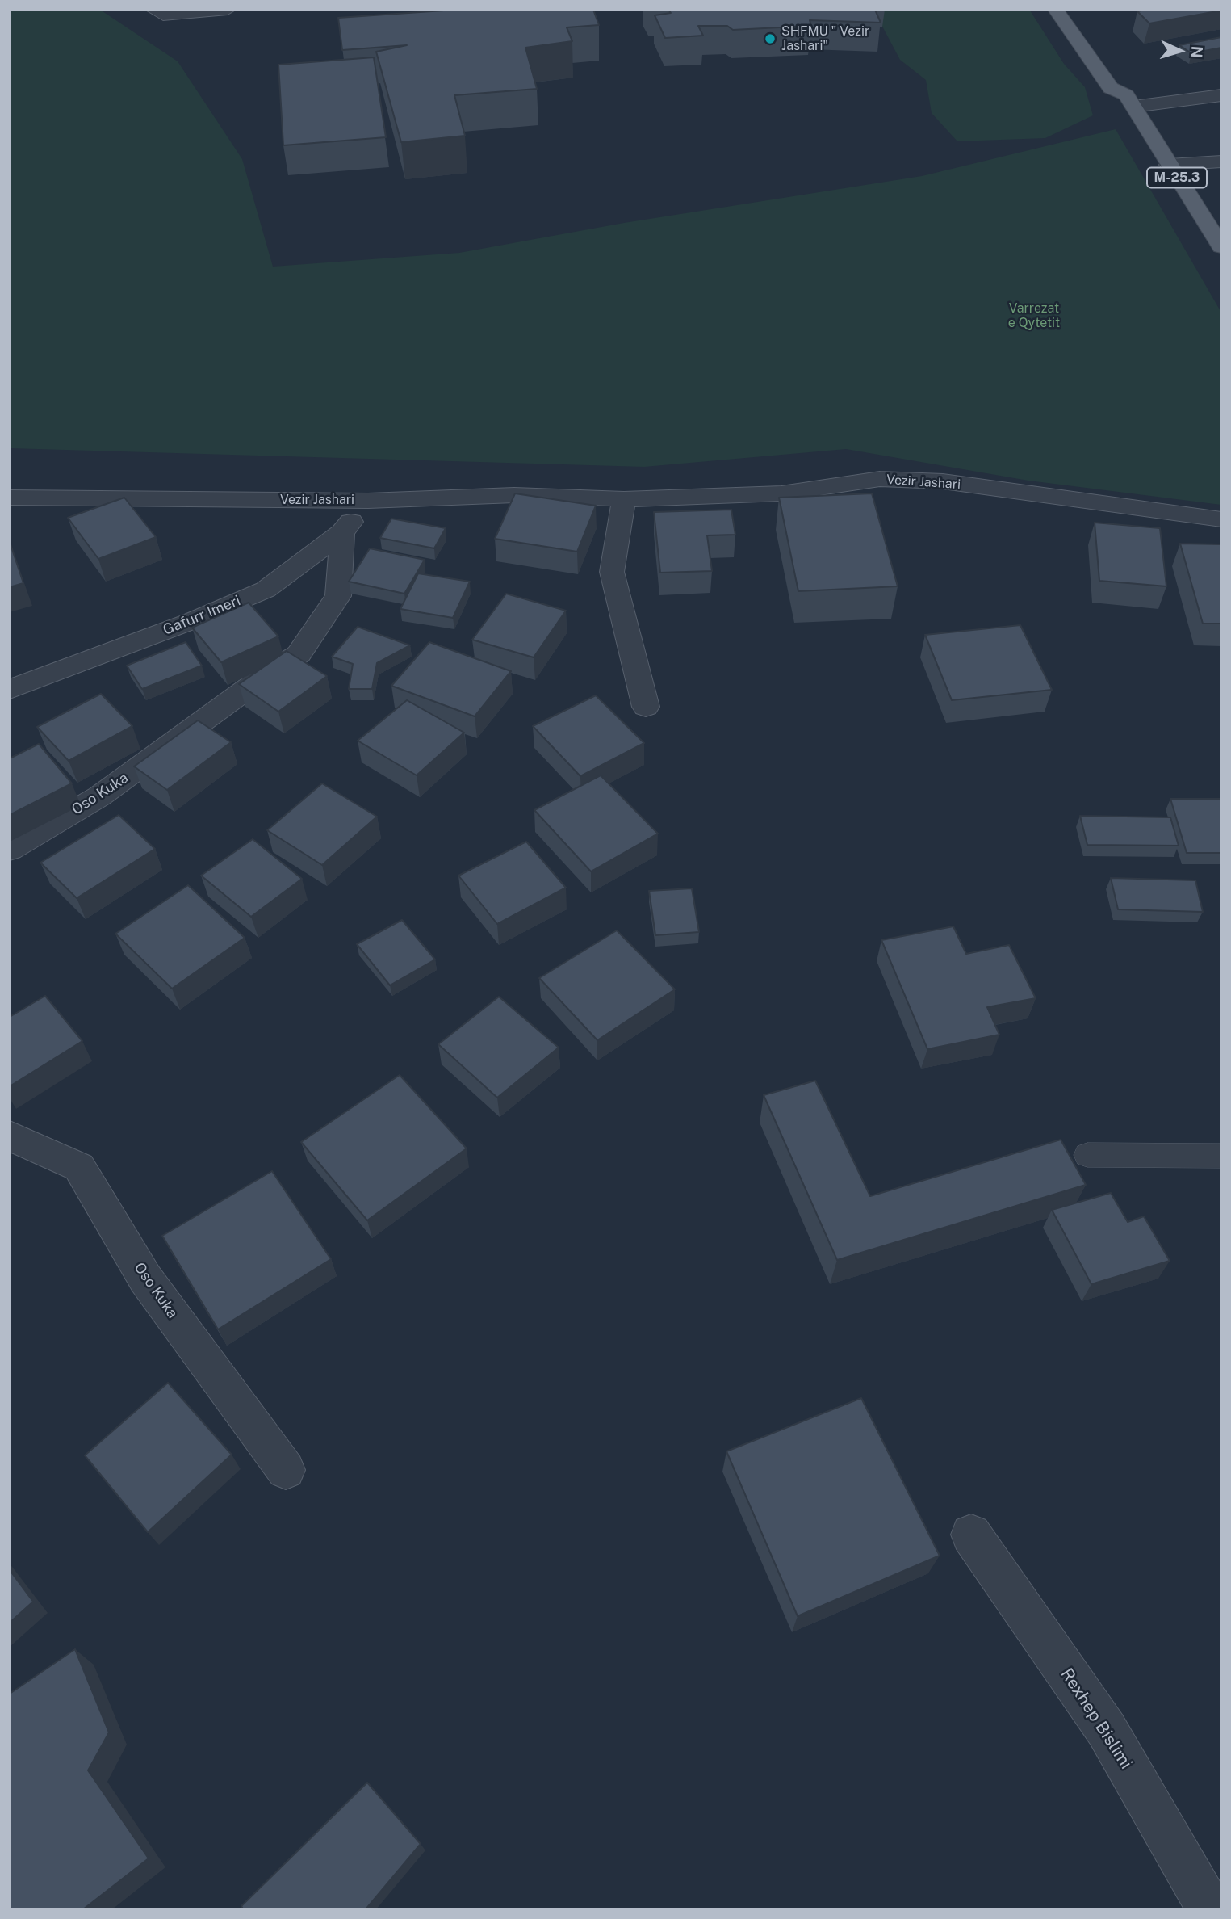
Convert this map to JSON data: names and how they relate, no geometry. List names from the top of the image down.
{
  "streets": {
    "main road": ["M-25.3"],
    "street": [
      "Vezir Jashari",
      "Gafurr Imeri",
      "Oso Kuka",
      "Rexhep Bislimi"
    ]
  },
  "crossings": [
    ["Vezir Jashari", "Gafurr Imeri"],
    ["Gafurr Imeri", "Oso Kuka"]
  ],
  "parks": ["Varrezat e Qytetit"],
  "places": ["SHFMU \" Vezir Jashari\""],
  "north": "right"
}
